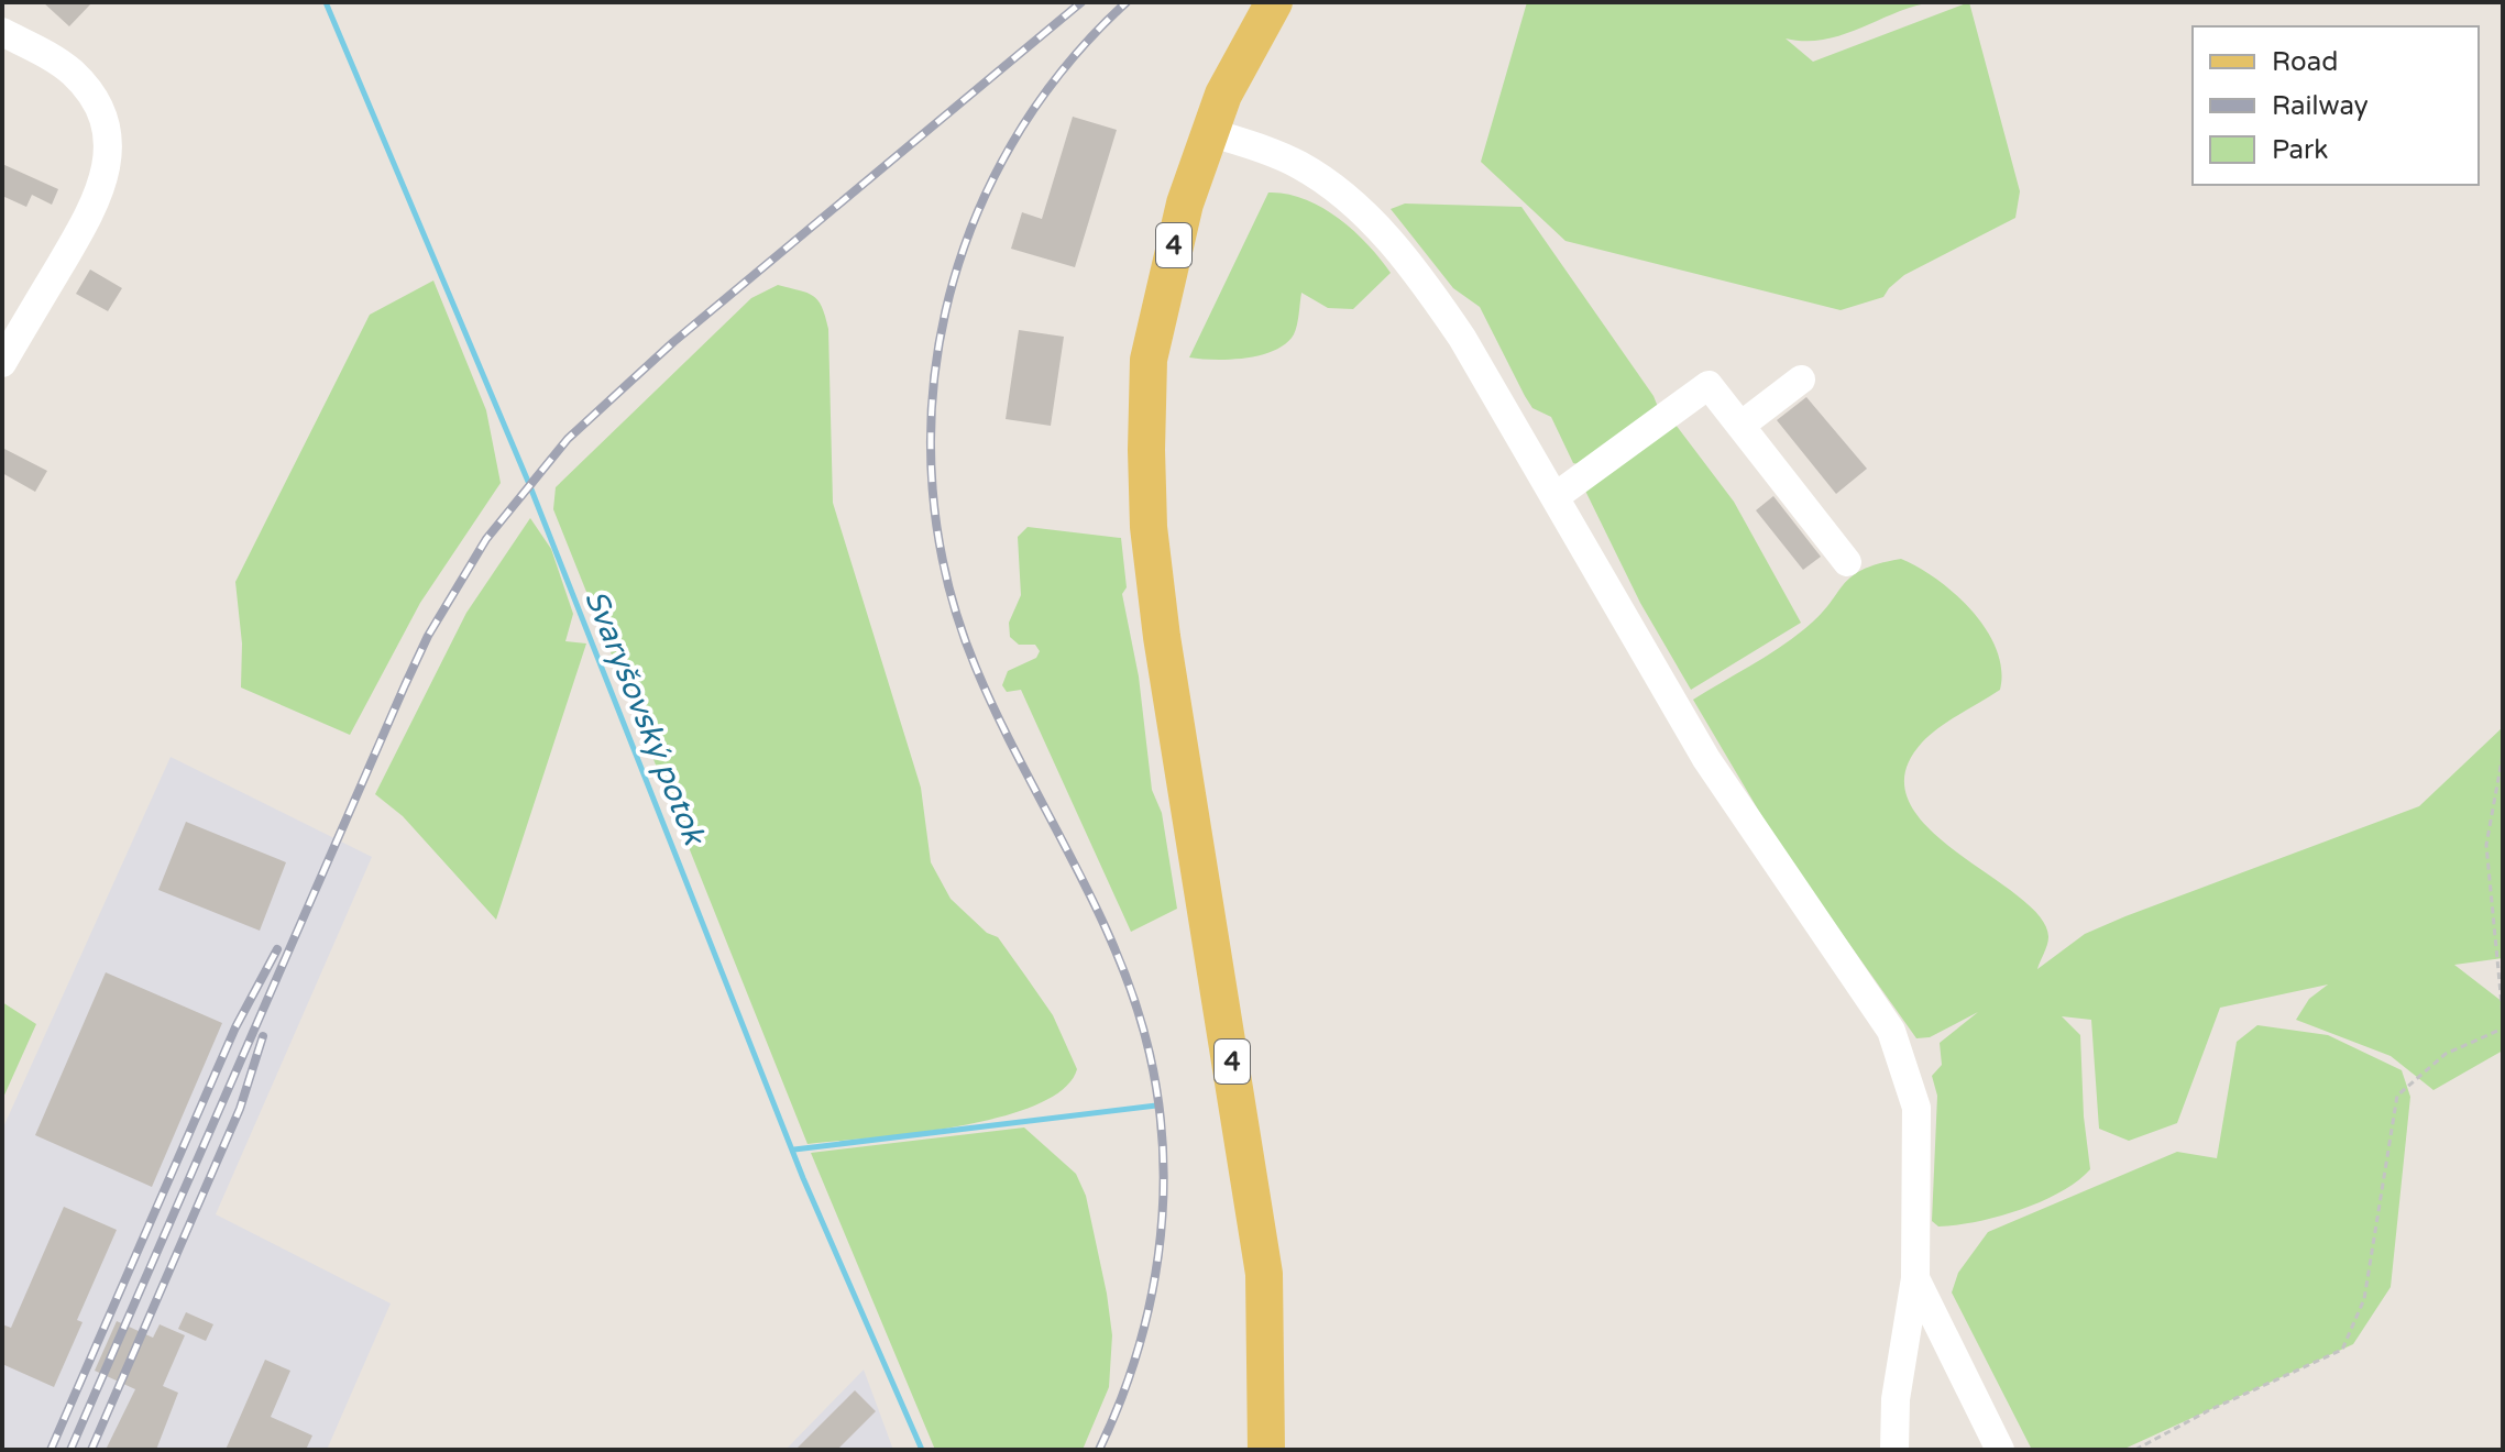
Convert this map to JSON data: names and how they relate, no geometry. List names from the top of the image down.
{
  "streets": {
    "main road": ["4"]
  },
  "water": ["Svaryšovský potok"],
  "legend": ["Road", "Railway", "Park"]
}
